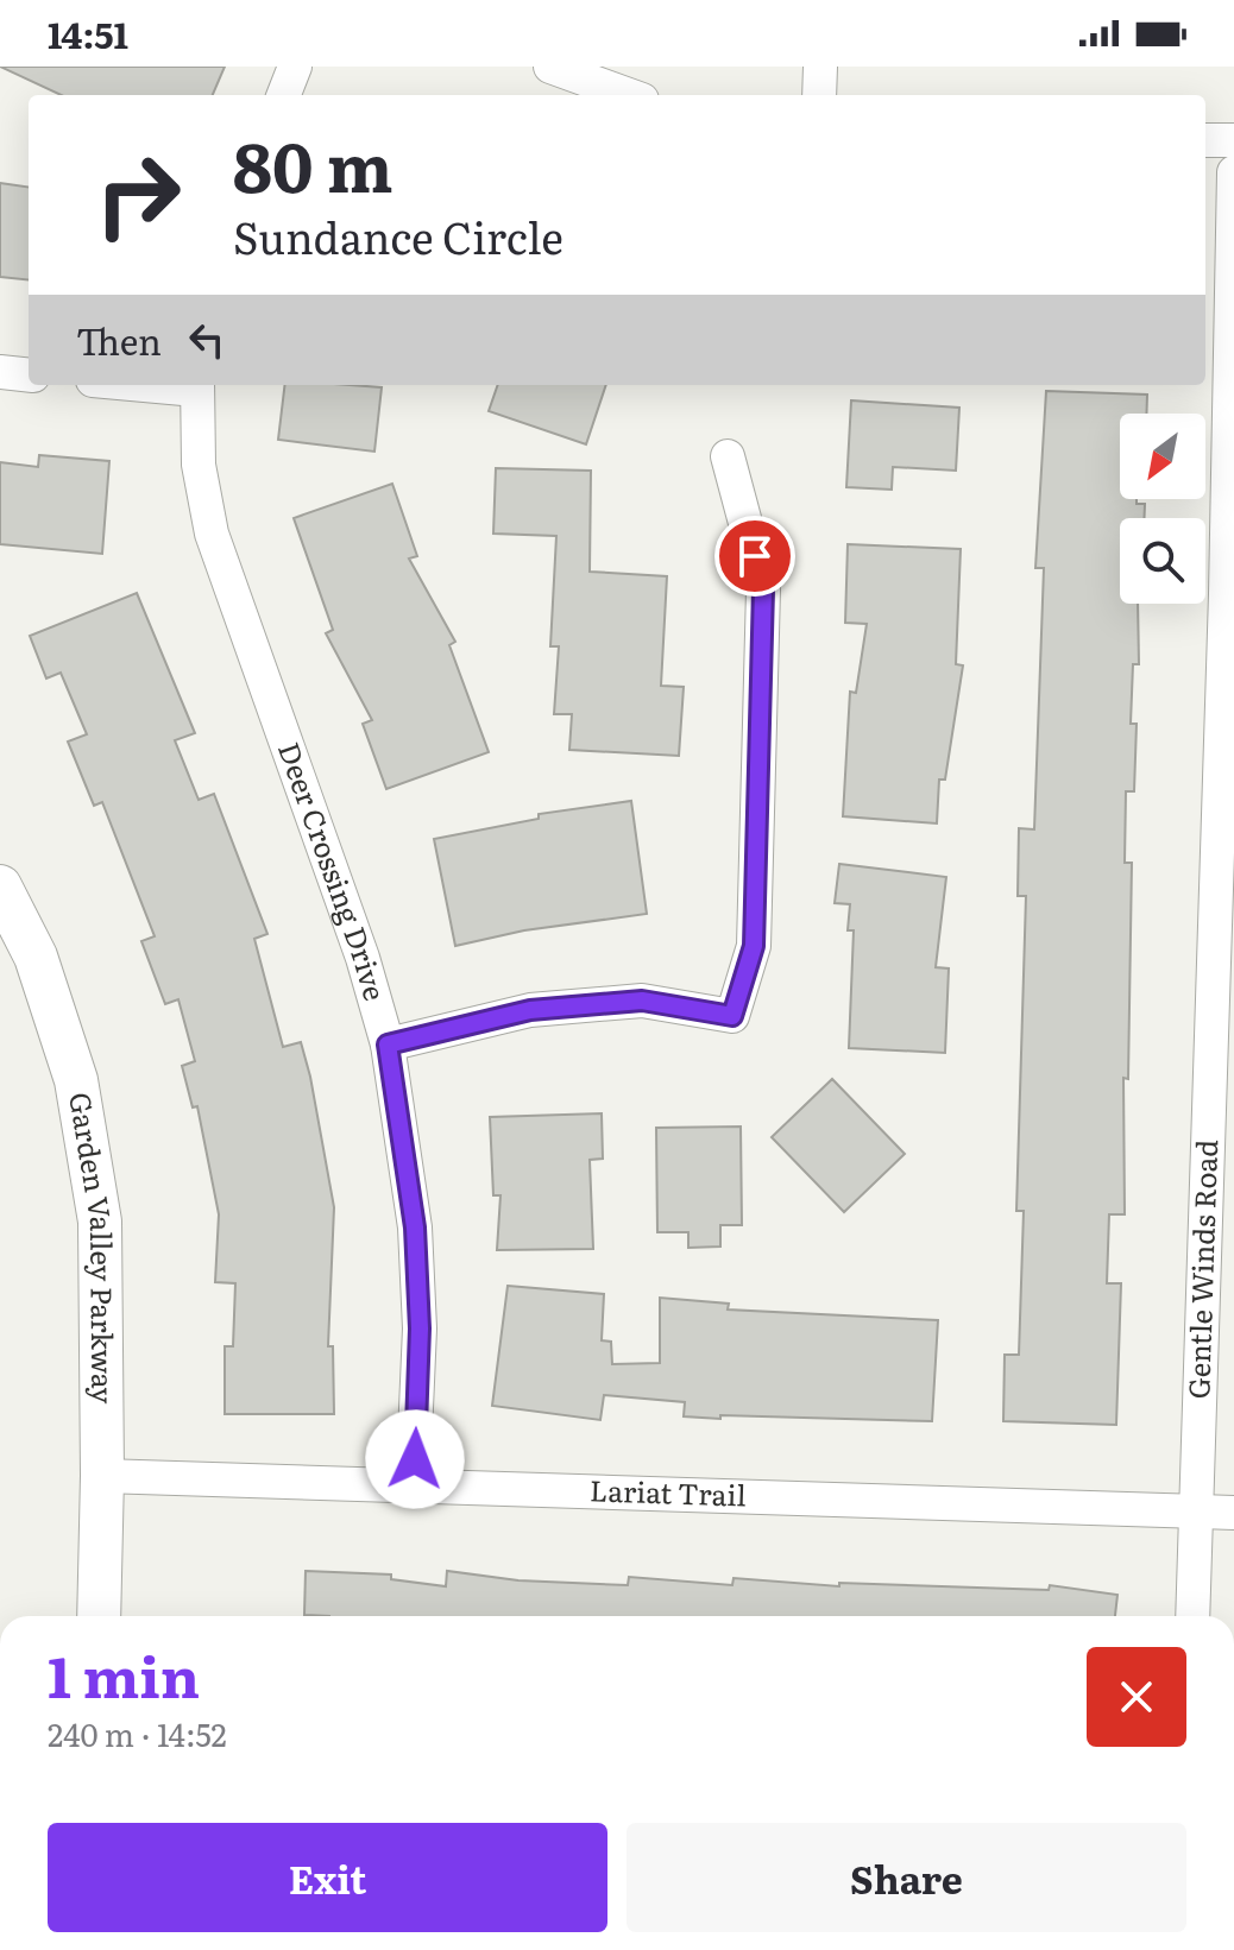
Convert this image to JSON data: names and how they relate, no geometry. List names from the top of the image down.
{
  "streets": {
    "street": [
      "Deer Crossing Drive",
      "Garden Valley Parkway",
      "Gentle Winds Road",
      "Lariat Trail"
    ]
  },
  "crossings": [
    ["Deer Crossing Drive", "Lariat Trail"],
    ["Garden Valley Parkway", "Lariat Trail"],
    ["Gentle Winds Road", "Lariat Trail"]
  ],
  "north": "bottom left",
  "page": {
    "status": "14:51",
    "turn": ["80 m", "Sundance Circle"],
    "then": "Then",
    "heading": ["1 min", "240 m · 14:52"],
    "buttons": ["Exit", "Share"]
  }
}
